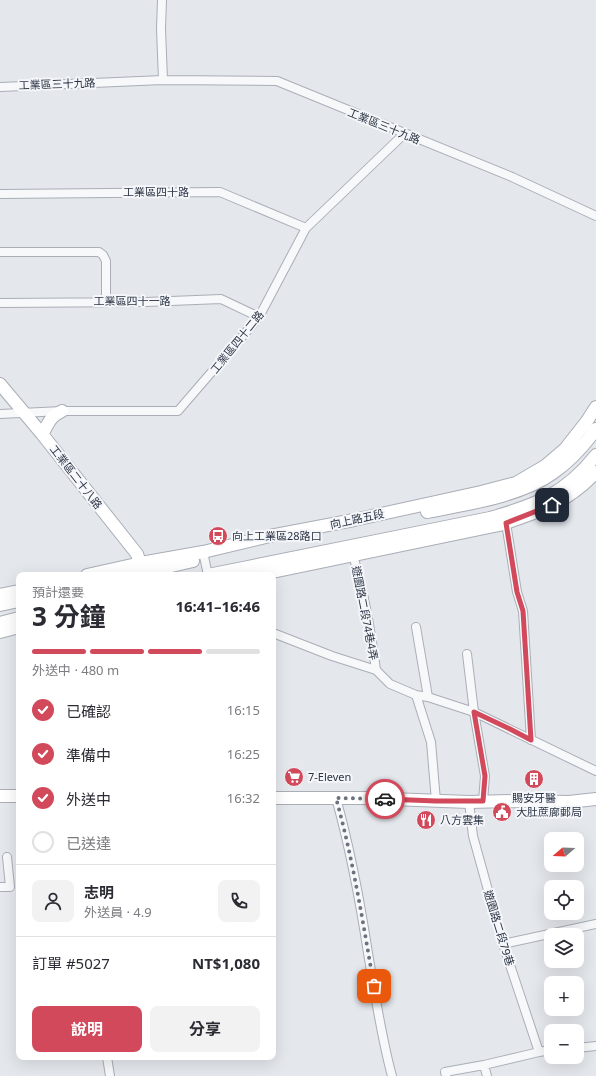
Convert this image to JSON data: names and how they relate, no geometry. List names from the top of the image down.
{
  "streets": {
    "main road": ["工業區二十八路", "向上路五段"],
    "street": [
      "工業區三十九路",
      "工業區四十路",
      "工業區四十一路",
      "工業區四十二路",
      "遊園路二段74巷4弄",
      "遊園路二段79巷"
    ]
  },
  "crossings": [
    ["工業區三十九路", "工業區四十二路"],
    ["工業區四十路", "工業區四十二路"],
    ["工業區四十一路", "工業區四十二路"],
    ["工業區四十二路", "工業區二十八路"],
    ["工業區二十八路", "向上路五段"]
  ],
  "places": {
    "bus stop": ["向上工業區28路口"],
    "supermarket": ["7-Eleven"],
    "building": ["賜安牙醫"],
    "public building": ["大肚蔗廍郵局"],
    "restaurant": ["八方雲集"]
  },
  "north": "left",
  "page": {
    "heading": ["3 分鐘", "預計還要", "16:41–16:46"],
    "panel": [
      "志明",
      "外送員 · 4.9",
      "訂單 #5027",
      "NT$1,080"
    ],
    "bar": "外送中 · 480 m",
    "list": [
      ["已確認", "16:15"],
      ["準備中", "16:25"],
      ["外送中", "16:32"],
      "已送達"
    ],
    "map_buttons": ["+", "−"],
    "buttons": ["說明", "分享"]
  }
}
